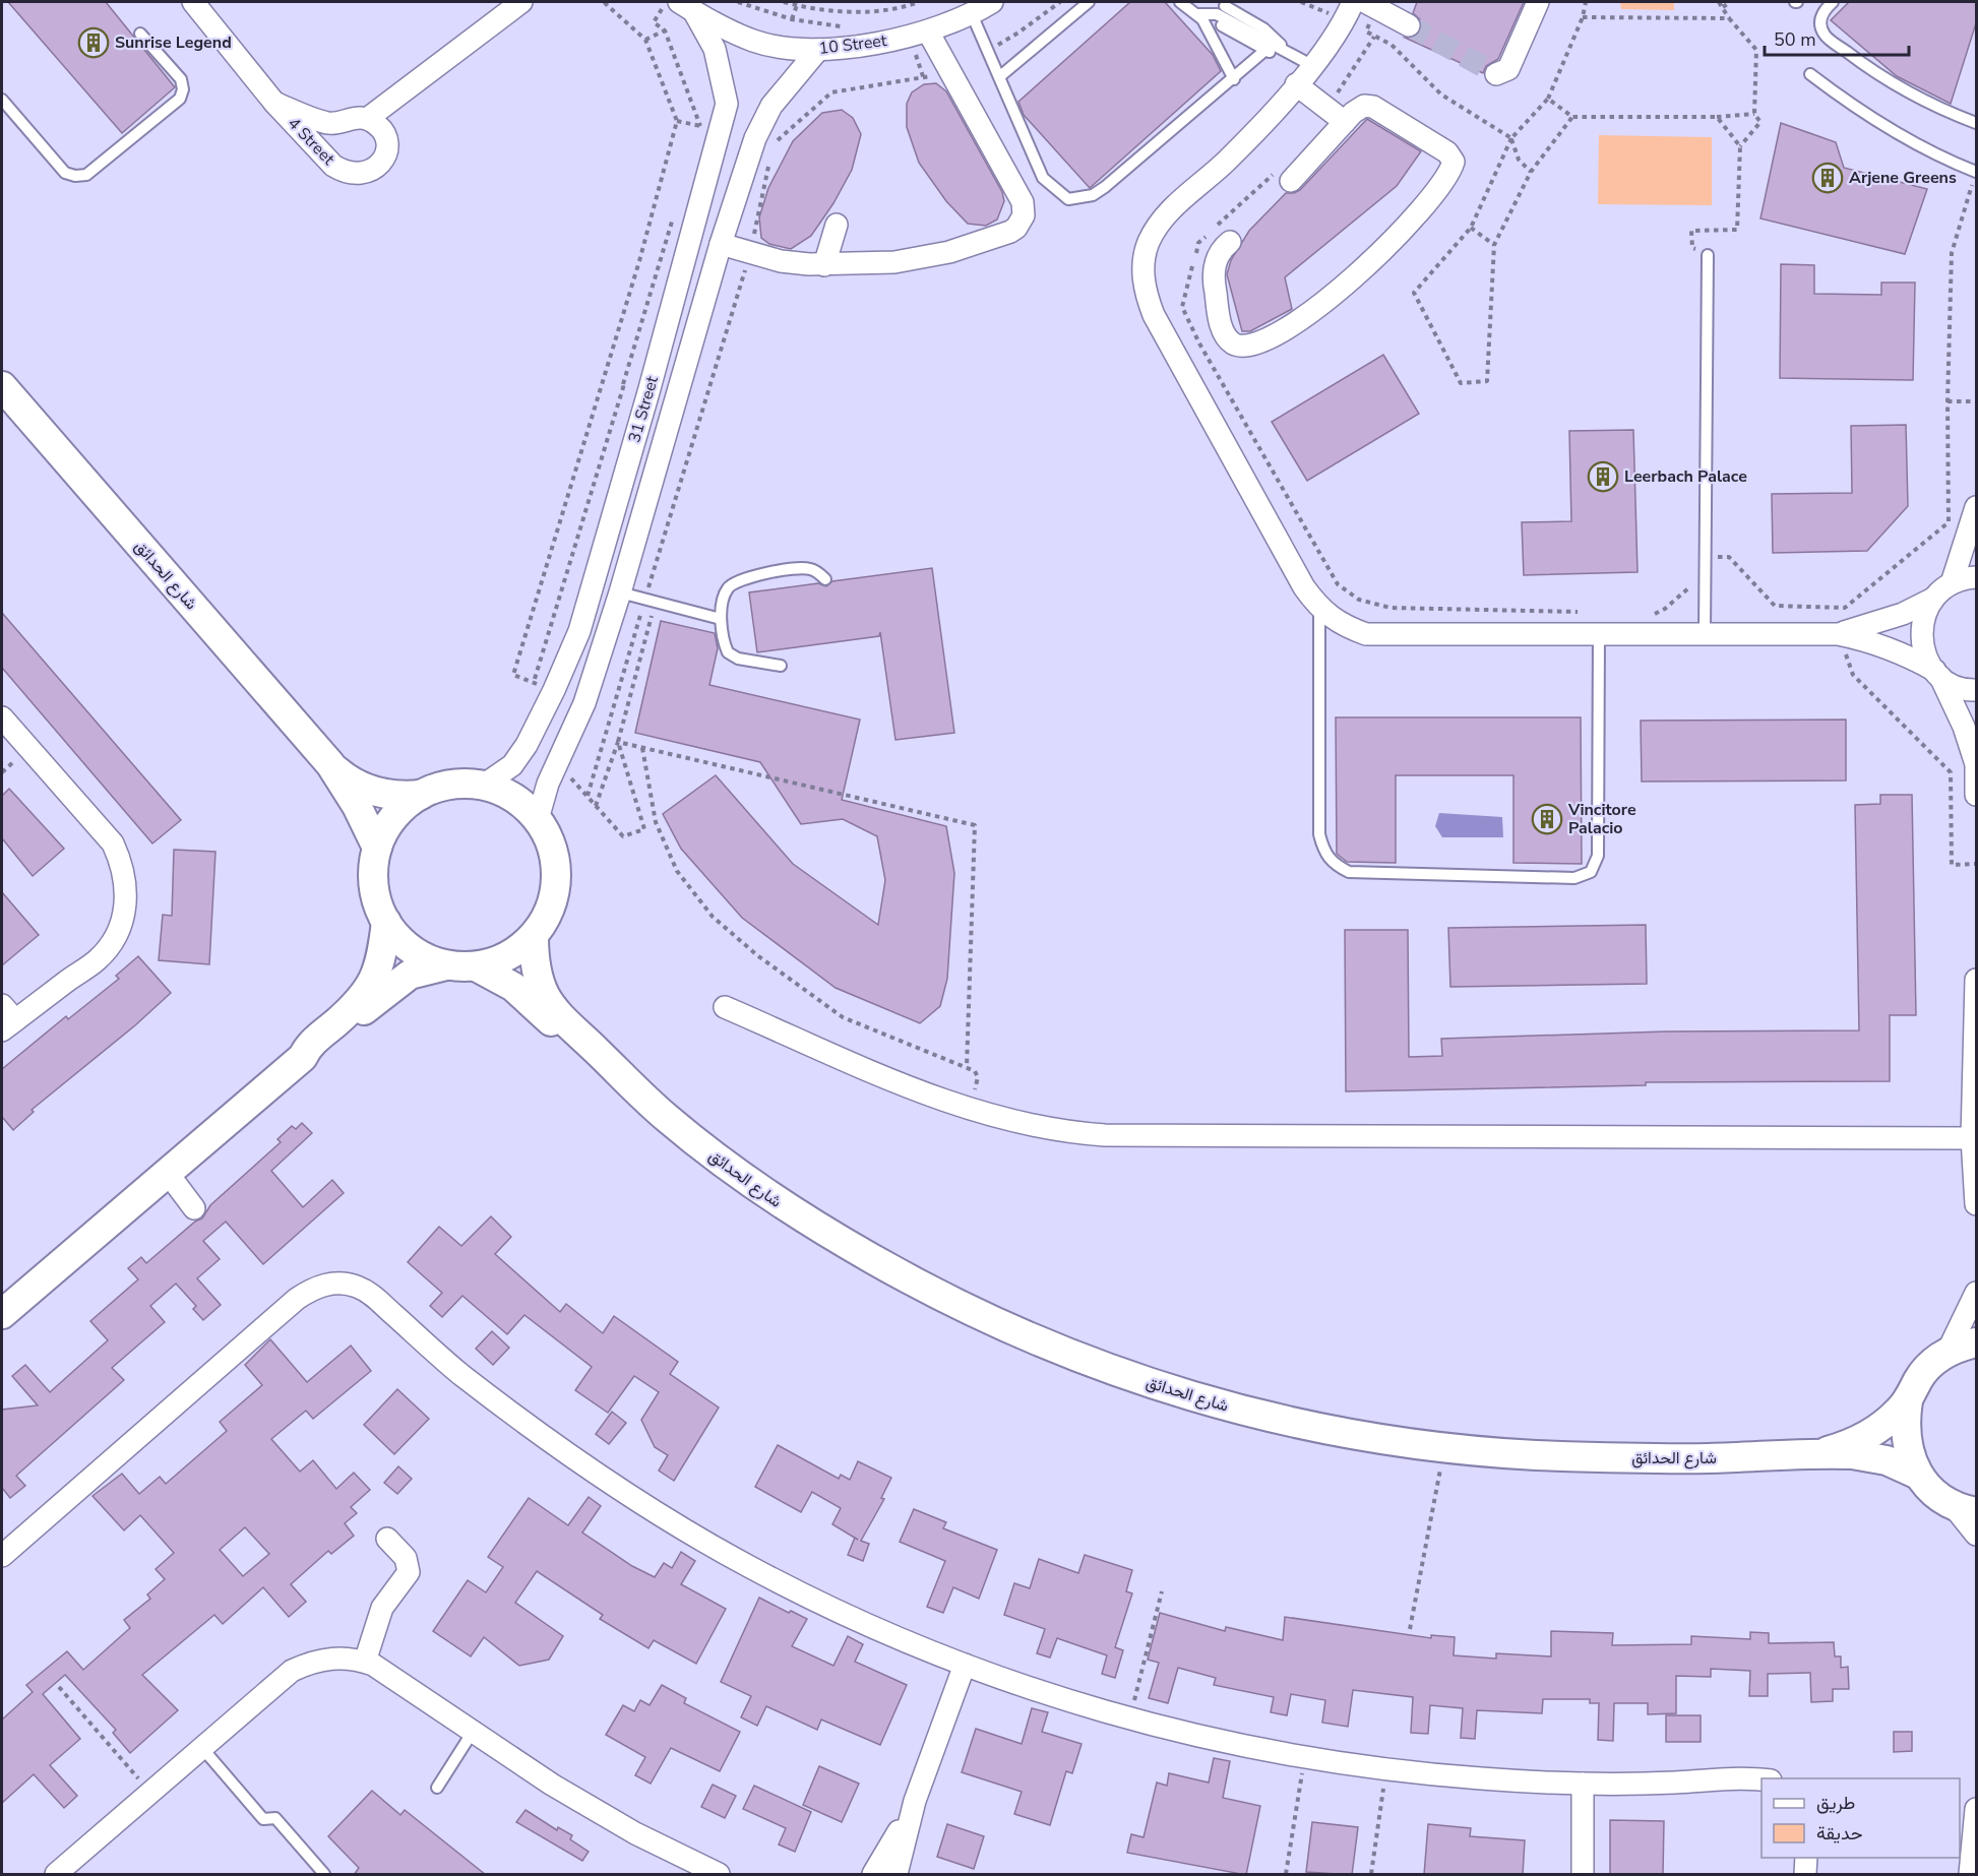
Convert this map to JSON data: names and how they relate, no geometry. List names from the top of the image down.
{
  "streets": {
    "street": [
      "10 Street",
      "4 Street",
      "31 Street",
      "شارع الحدائق"
    ]
  },
  "crossings": [
    ["10 Street", "31 Street"]
  ],
  "places": {
    "building": [
      "Sunrise Legend",
      "Arjene Greens",
      "Leerbach Palace",
      "Vincitore Palacio"
    ]
  },
  "legend": ["طريق", "حديقة"],
  "scale_bar": "50 m"
}
